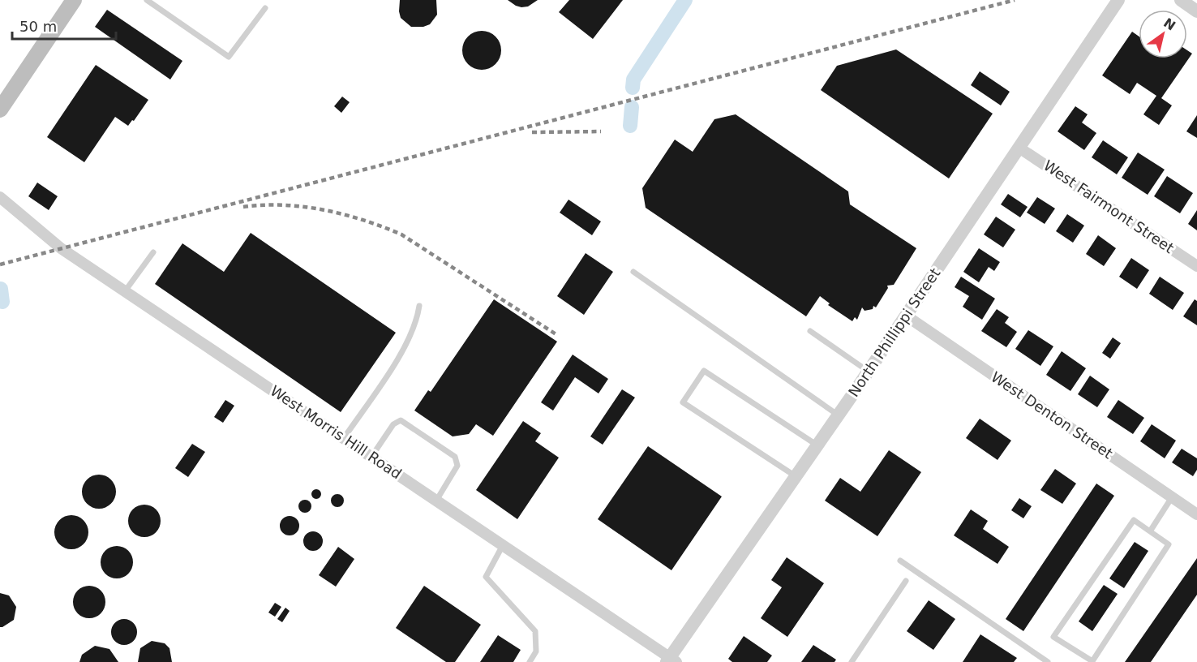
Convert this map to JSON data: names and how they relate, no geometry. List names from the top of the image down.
{
  "streets": {
    "street": [
      "West Fairmont Street",
      "North Phillippi Street",
      "West Denton Street",
      "West Morris Hill Road"
    ]
  },
  "crossings": [
    ["West Fairmont Street", "North Phillippi Street"],
    ["North Phillippi Street", "West Denton Street"],
    ["North Phillippi Street", "West Morris Hill Road"]
  ],
  "scale_bar": "50 m",
  "north": "top right"
}
